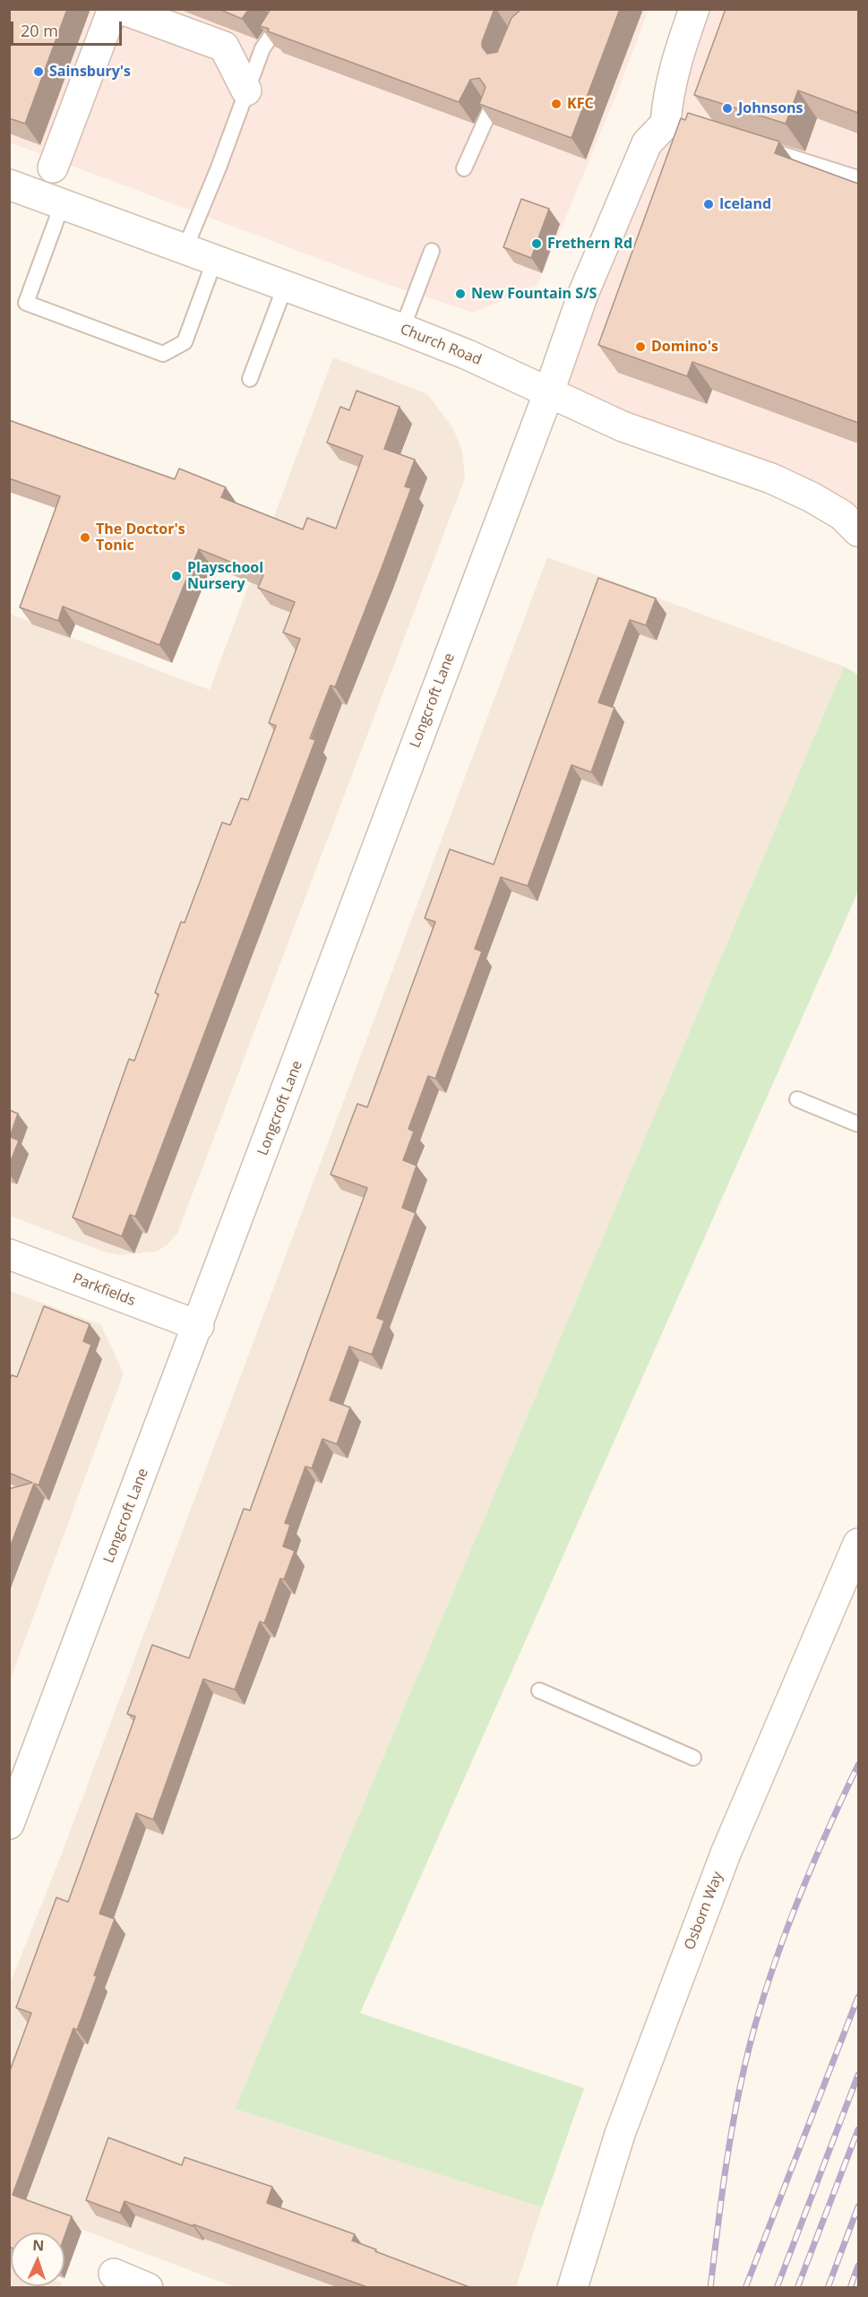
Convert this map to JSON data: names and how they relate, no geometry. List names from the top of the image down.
{
  "streets": {
    "street": [
      "Church Road",
      "Longcroft Lane",
      "Parkfields",
      "Osborn Way"
    ]
  },
  "crossings": [
    ["Church Road", "Longcroft Lane"],
    ["Longcroft Lane", "Parkfields"]
  ],
  "places": [
    "Sainsbury's",
    "KFC",
    "Johnsons",
    "Iceland",
    "Frethern Rd",
    "New Fountain S/S",
    "Domino's",
    "The Doctor's Tonic",
    "Playschool Nursery"
  ],
  "scale_bar": "20 m",
  "north": "top"
}
